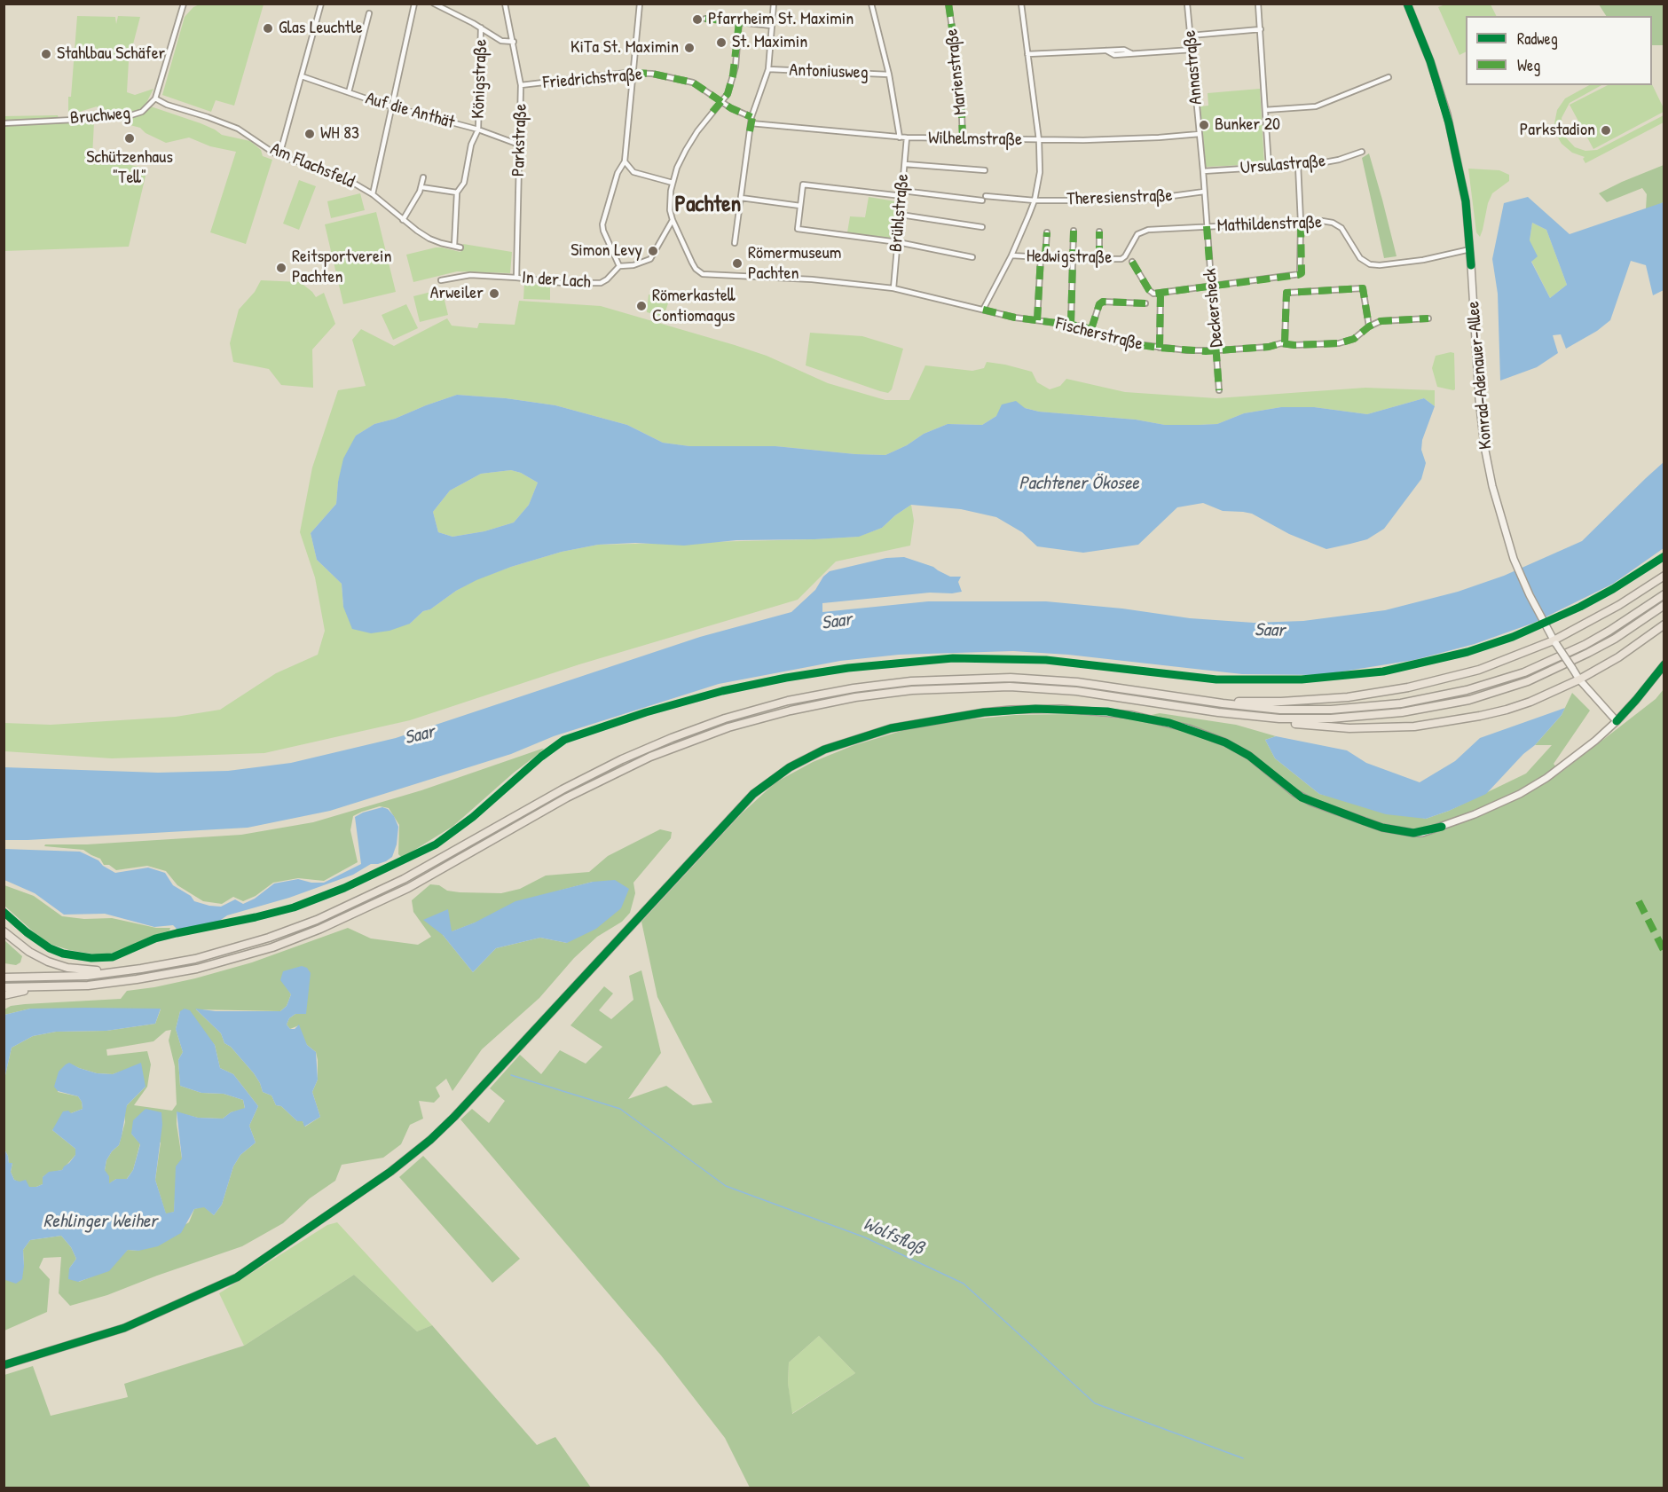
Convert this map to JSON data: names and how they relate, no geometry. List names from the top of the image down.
{
  "streets": {
    "main road": ["Konrad-Adenauer-Allee"],
    "street": [
      "Annastraße",
      "Antoniusweg",
      "Marienstraße",
      "Königstraße",
      "Friedrichstraße",
      "Auf die Anthät",
      "Bruchweg",
      "Wilhelmstraße",
      "Parkstraße",
      "Ursulastraße",
      "Am Flachsfeld",
      "Theresienstraße",
      "Brühlstraße",
      "Mathildenstraße",
      "Hedwigstraße",
      "In der Lach",
      "Deckersheck",
      "Fischerstraße"
    ]
  },
  "crossings": [
    ["Annastraße", "Wilhelmstraße"],
    ["Annastraße", "Ursulastraße"],
    ["Annastraße", "Theresienstraße"],
    ["Annastraße", "Mathildenstraße"],
    ["Annastraße", "Hedwigstraße"],
    ["Annastraße", "Deckersheck"],
    ["Marienstraße", "Wilhelmstraße"],
    ["Königstraße", "Auf die Anthät"],
    ["Königstraße", "Am Flachsfeld"],
    ["Friedrichstraße", "Parkstraße"],
    ["Auf die Anthät", "Parkstraße"],
    ["Bruchweg", "Am Flachsfeld"],
    ["Wilhelmstraße", "Brühlstraße"],
    ["Parkstraße", "In der Lach"],
    ["Theresienstraße", "Brühlstraße"],
    ["Brühlstraße", "Fischerstraße"],
    ["Mathildenstraße", "Hedwigstraße"],
    ["Mathildenstraße", "Deckersheck"],
    ["Mathildenstraße", "Konrad-Adenauer-Allee"],
    ["Hedwigstraße", "Deckersheck"],
    ["In der Lach", "Fischerstraße"],
    ["Deckersheck", "Fischerstraße"]
  ],
  "districts": ["Pachten"],
  "water": [
    "Pachtener Ökosee",
    "Saar",
    "Rehlinger Weiher",
    "Wolfsfloß"
  ],
  "places": [
    "Pfarrheim St. Maximin",
    "Glas Leuchtle",
    "St. Maximin",
    "KiTa St. Maximin",
    "Stahlbau Schäfer",
    "Bunker 20",
    "Parkstadion",
    "WH 83",
    "Schützenhaus \"Tell\"",
    "Simon Levy",
    "Römermuseum Pachten",
    "Reitsportverein Pachten",
    "Arweiler",
    "Römerkastell Contiomagus"
  ],
  "legend": ["Radweg", "Weg"]
}
